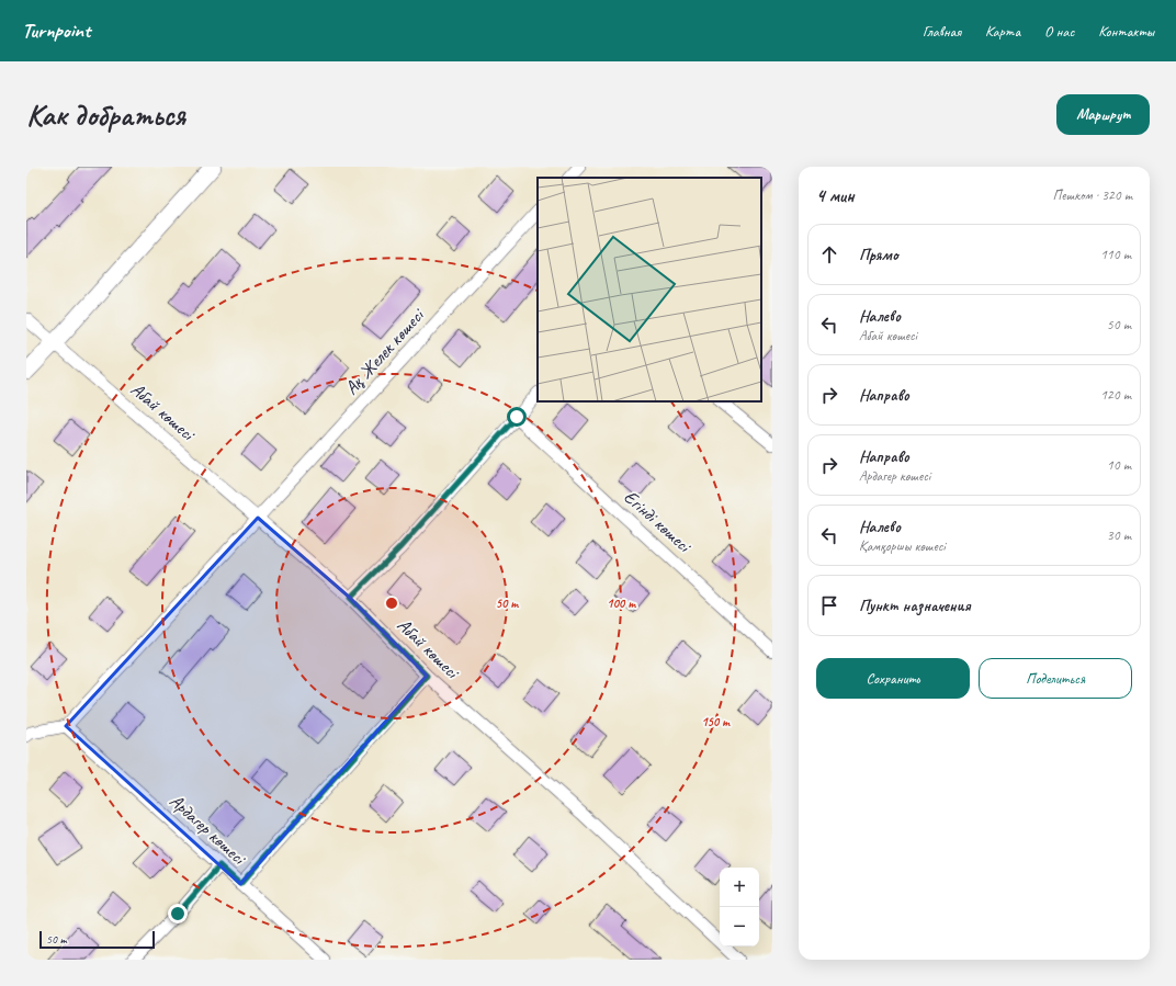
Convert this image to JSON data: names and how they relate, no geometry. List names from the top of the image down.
{
  "streets": {
    "street": [
      "Ақ Желек көшесі",
      "Абай көшесі",
      "Егінді көшесі",
      "Ардагер көшесі"
    ]
  },
  "crossings": [
    ["Ақ Желек көшесі", "Абай көшесі"],
    ["Ақ Желек көшесі", "Ардагер көшесі"]
  ],
  "scale_bar": "50 m",
  "page": {
    "header": "Turnpoint",
    "nav": [
      "Главная",
      "Карта",
      "О нас",
      "Контакты"
    ],
    "buttons": [
      "Маршрут",
      ["Сохранить", "Поделиться"]
    ],
    "title": "Как добраться",
    "heading": ["4 мин", "Пешком · 320 m"],
    "list": [
      ["Прямо", "110 m"],
      ["Налево", "Абай көшесі", "50 m"],
      ["Направо", "120 m"],
      ["Направо", "Ардагер көшесі", "10 m"],
      ["Налево", "Қамқоршы көшесі", "30 m"],
      "Пункт назначения"
    ],
    "map_buttons": ["+", "−"],
    "scale": "50 m"
  },
  "rings": ["50 m", "100 m", "150 m"]
}
